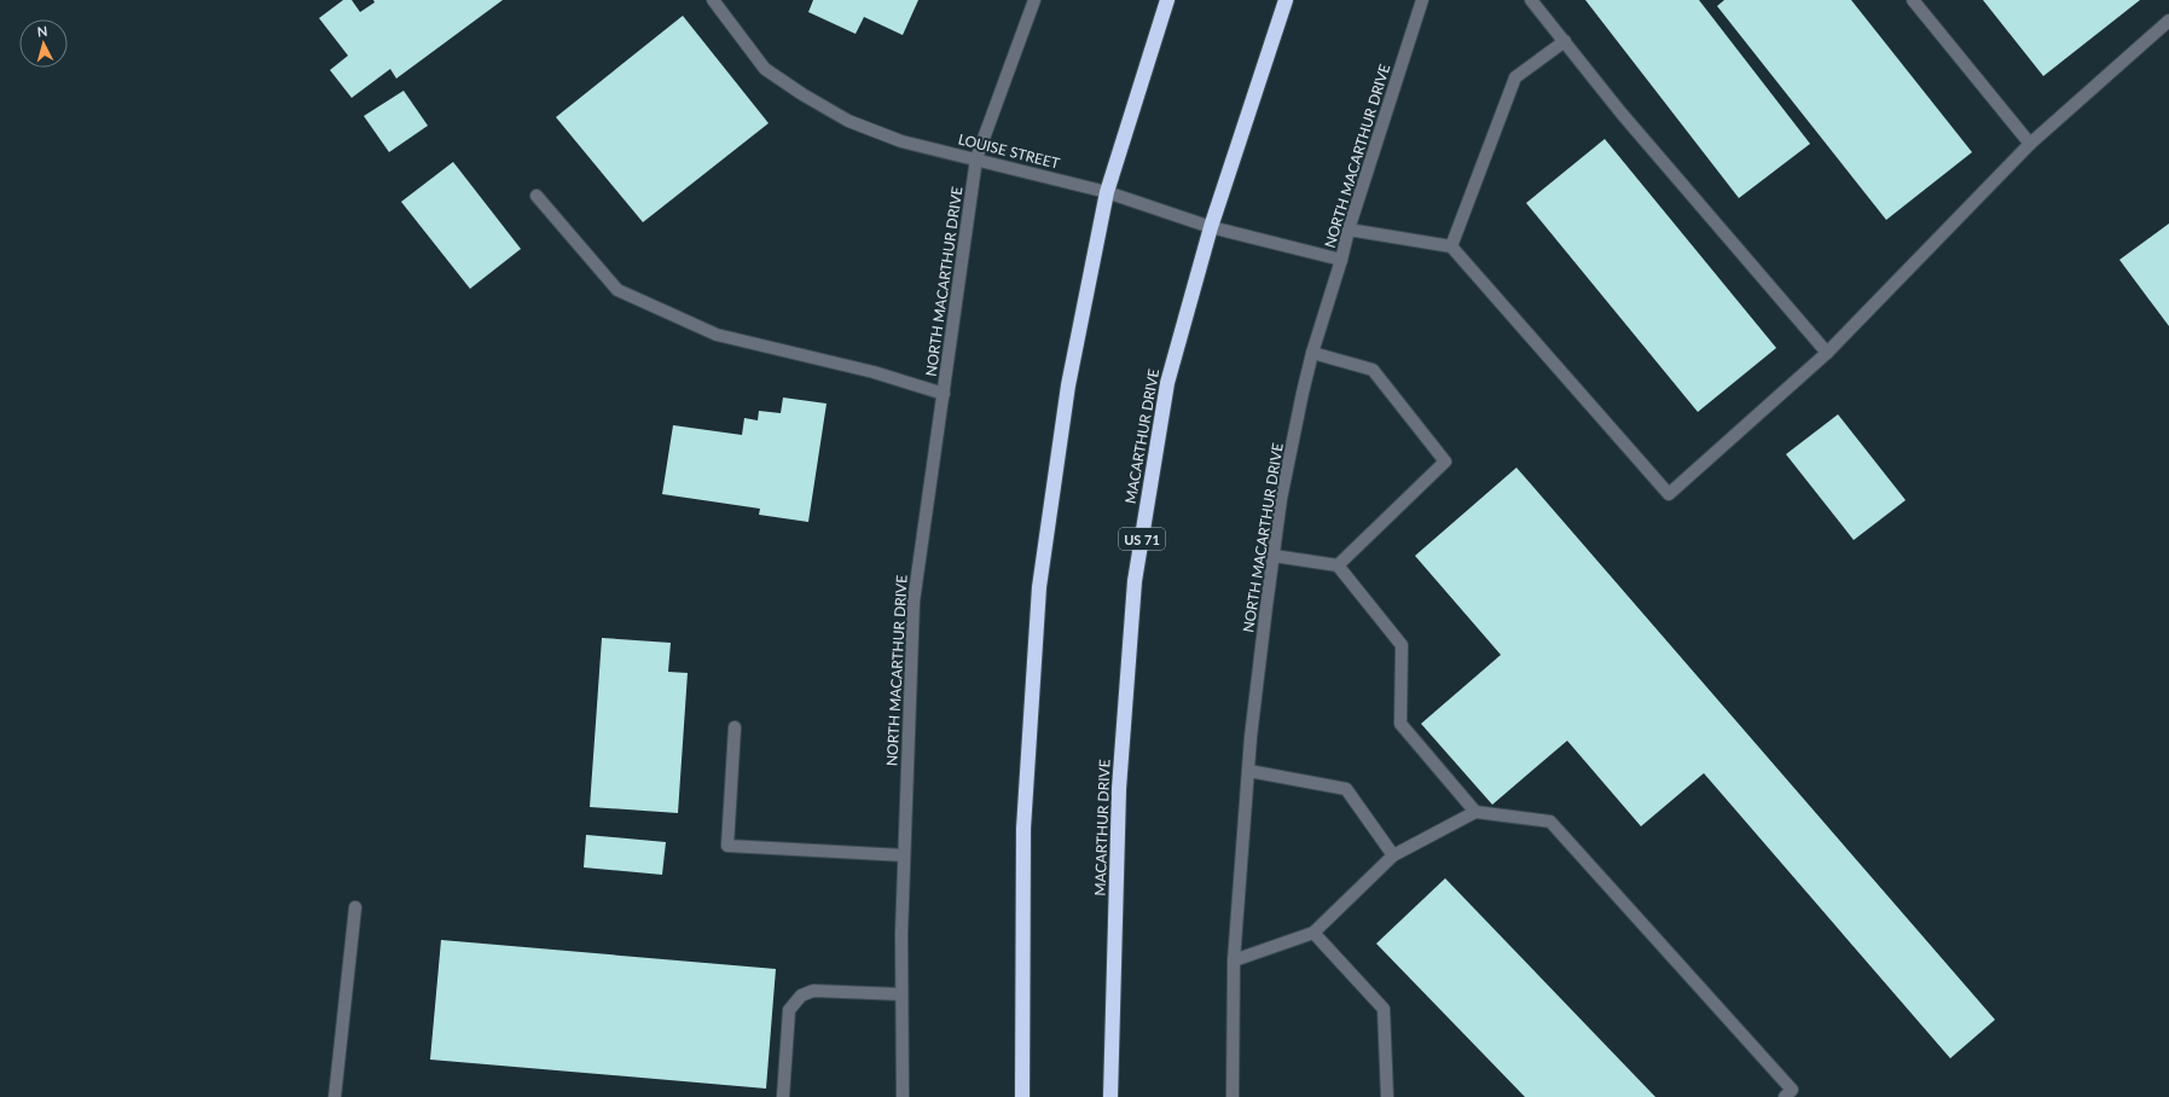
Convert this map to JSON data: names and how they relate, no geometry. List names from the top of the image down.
{
  "streets": {
    "highway": ["MACARTHUR DRIVE", "US 71"],
    "street": ["LOUISE STREET", "NORTH MACARTHUR DRIVE"]
  },
  "crossings": [
    ["LOUISE STREET", "NORTH MACARTHUR DRIVE"],
    ["LOUISE STREET", "MACARTHUR DRIVE"]
  ],
  "north": "top"
}
